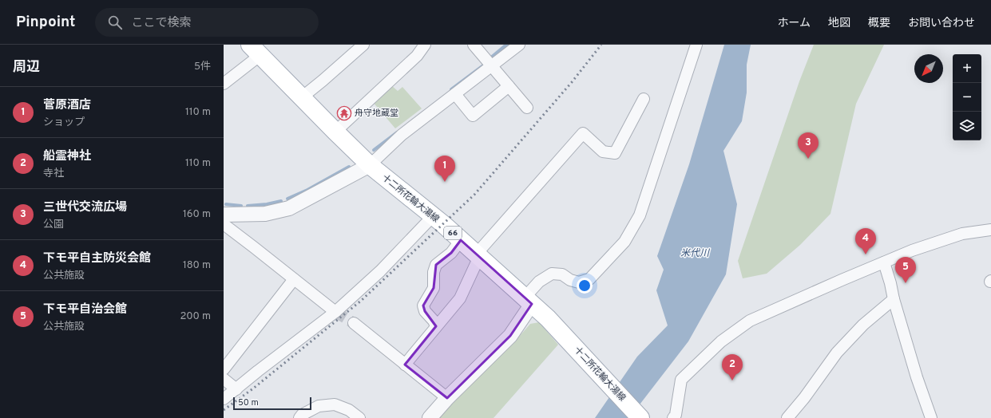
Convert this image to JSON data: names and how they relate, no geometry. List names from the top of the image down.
{
  "streets": {
    "main road": ["十二所花輪大湯線", "66"]
  },
  "water": ["米代川"],
  "places": {
    "temple": ["舟守地蔵堂"]
  },
  "scale_bar": "50 m",
  "north": "bottom left",
  "page": {
    "header": "Pinpoint",
    "search": "ここで検索",
    "nav": [
      "ホーム",
      "地図",
      "概要",
      "お問い合わせ"
    ],
    "heading": ["周辺", "5件"],
    "map_buttons": ["+", "−"],
    "list": [
      {
        "mark": "1",
        "name": "菅原酒店",
        "note": "ショップ",
        "value": "110 m"
      },
      {
        "mark": "2",
        "name": "船霊神社",
        "note": "寺社",
        "value": "110 m"
      },
      {
        "mark": "3",
        "name": "三世代交流広場",
        "note": "公園",
        "value": "160 m"
      },
      {
        "mark": "4",
        "name": "下モ平自主防災会館",
        "note": "公共施設",
        "value": "180 m"
      },
      {
        "mark": "5",
        "name": "下モ平自治会館",
        "note": "公共施設",
        "value": "200 m"
      }
    ],
    "pins": [
      "3",
      "1",
      "4",
      "5",
      "2"
    ],
    "scale": "50 m"
  }
}
